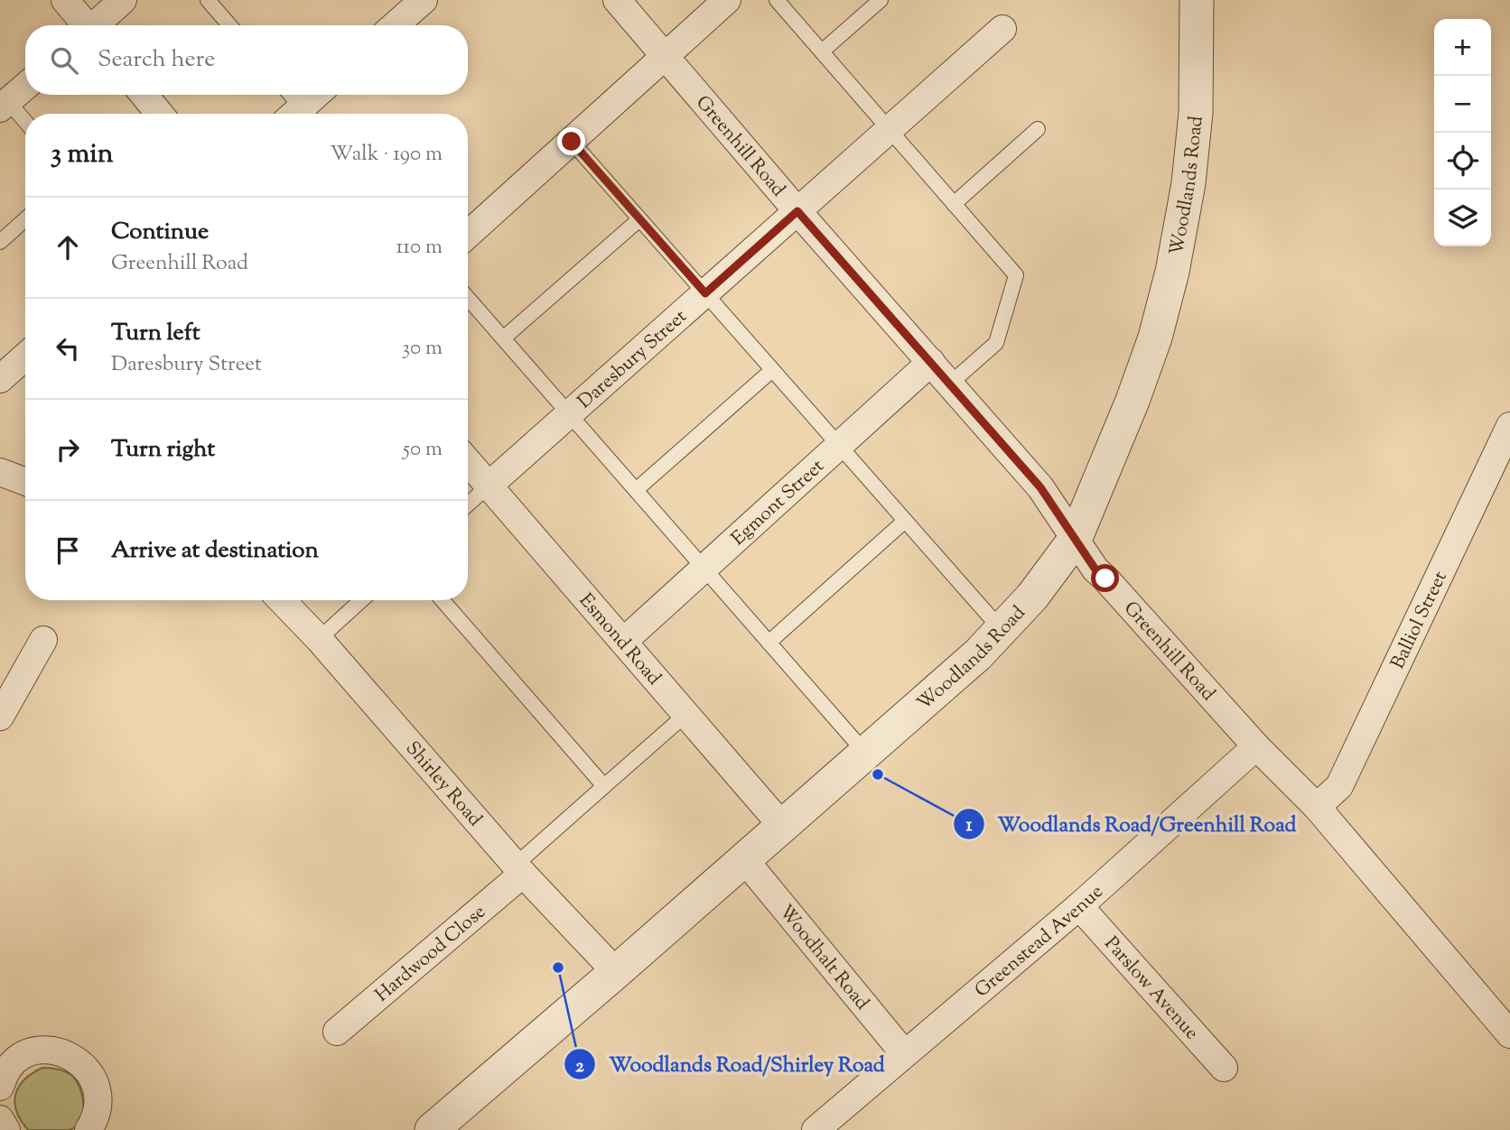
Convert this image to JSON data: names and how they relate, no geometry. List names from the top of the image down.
{
  "streets": {
    "street": [
      "Greenhill Road",
      "Woodlands Road",
      "Daresbury Street",
      "Egmont Street",
      "Balliol Street",
      "Esmond Road",
      "Shirley Road",
      "Greenstead Avenue",
      "Hardwood Close",
      "Woodhalt Road",
      "Parslow Avenue"
    ]
  },
  "crossings": [
    ["Greenhill Road", "Woodlands Road"],
    ["Greenhill Road", "Daresbury Street"],
    ["Greenhill Road", "Egmont Street"],
    ["Greenhill Road", "Balliol Street"],
    ["Greenhill Road", "Greenstead Avenue"],
    ["Woodlands Road", "Esmond Road"],
    ["Woodlands Road", "Shirley Road"],
    ["Woodlands Road", "Woodhalt Road"],
    ["Daresbury Street", "Esmond Road"],
    ["Egmont Street", "Esmond Road"],
    ["Shirley Road", "Hardwood Close"],
    ["Greenstead Avenue", "Woodhalt Road"],
    ["Greenstead Avenue", "Parslow Avenue"]
  ],
  "places": ["Woodlands Road/Greenhill Road", "Woodlands Road/Shirley Road"],
  "page": {
    "map_buttons": ["+", "−"],
    "search": "Search here",
    "heading": ["3 min", "Walk · 190 m"],
    "list": [
      ["Continue", "Greenhill Road", "110 m"],
      ["Turn left", "Daresbury Street", "30 m"],
      ["Turn right", "50 m"],
      "Arrive at destination"
    ]
  }
}
